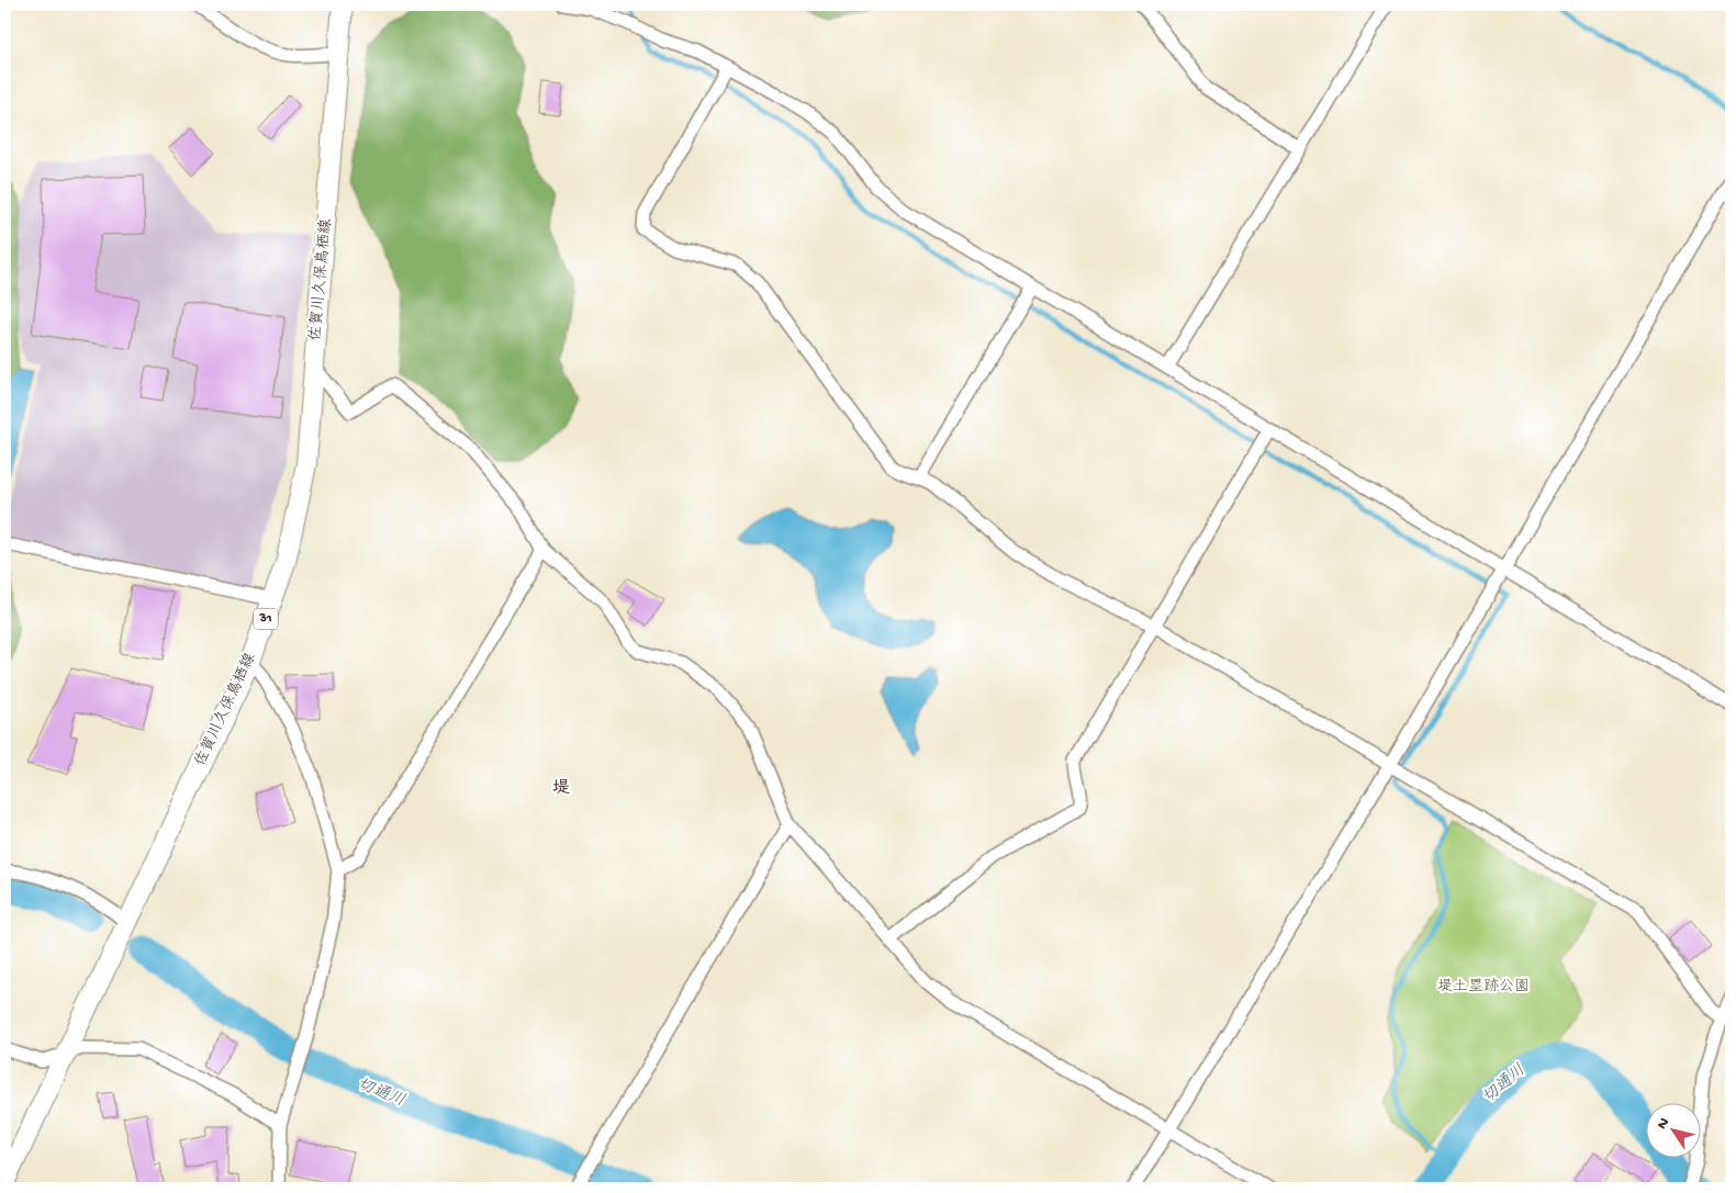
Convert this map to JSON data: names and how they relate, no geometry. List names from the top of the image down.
{
  "streets": {
    "main road": ["佐賀川久保鳥栖線", "31"]
  },
  "districts": ["堤"],
  "water": ["切通川"],
  "parks": ["堤土塁跡公園"],
  "north": "top left"
}
